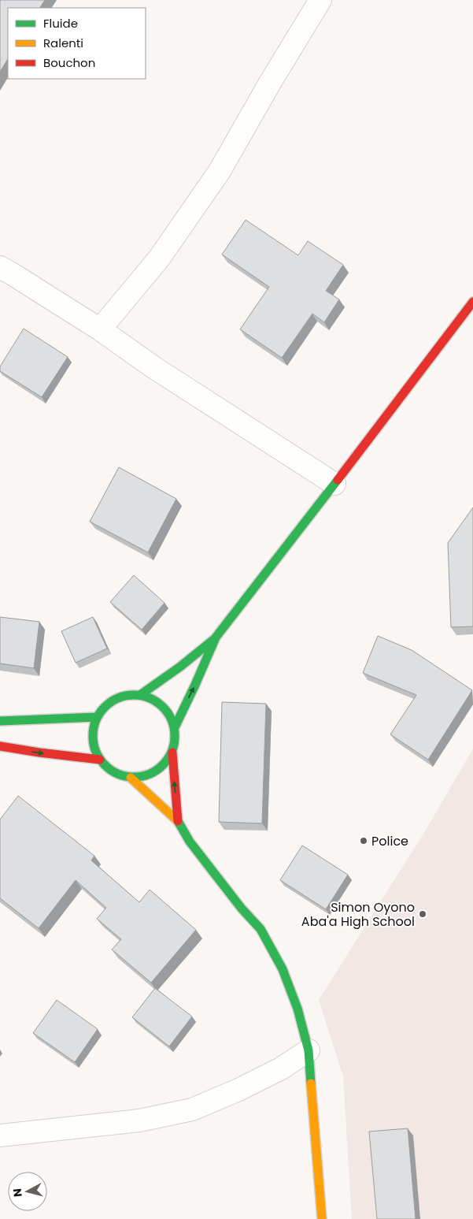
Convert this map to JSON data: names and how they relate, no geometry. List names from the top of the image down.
{
  "places": ["Police", "Simon Oyono Aba'a High School"],
  "legend": ["Fluide", "Ralenti", "Bouchon"],
  "north": "left"
}
